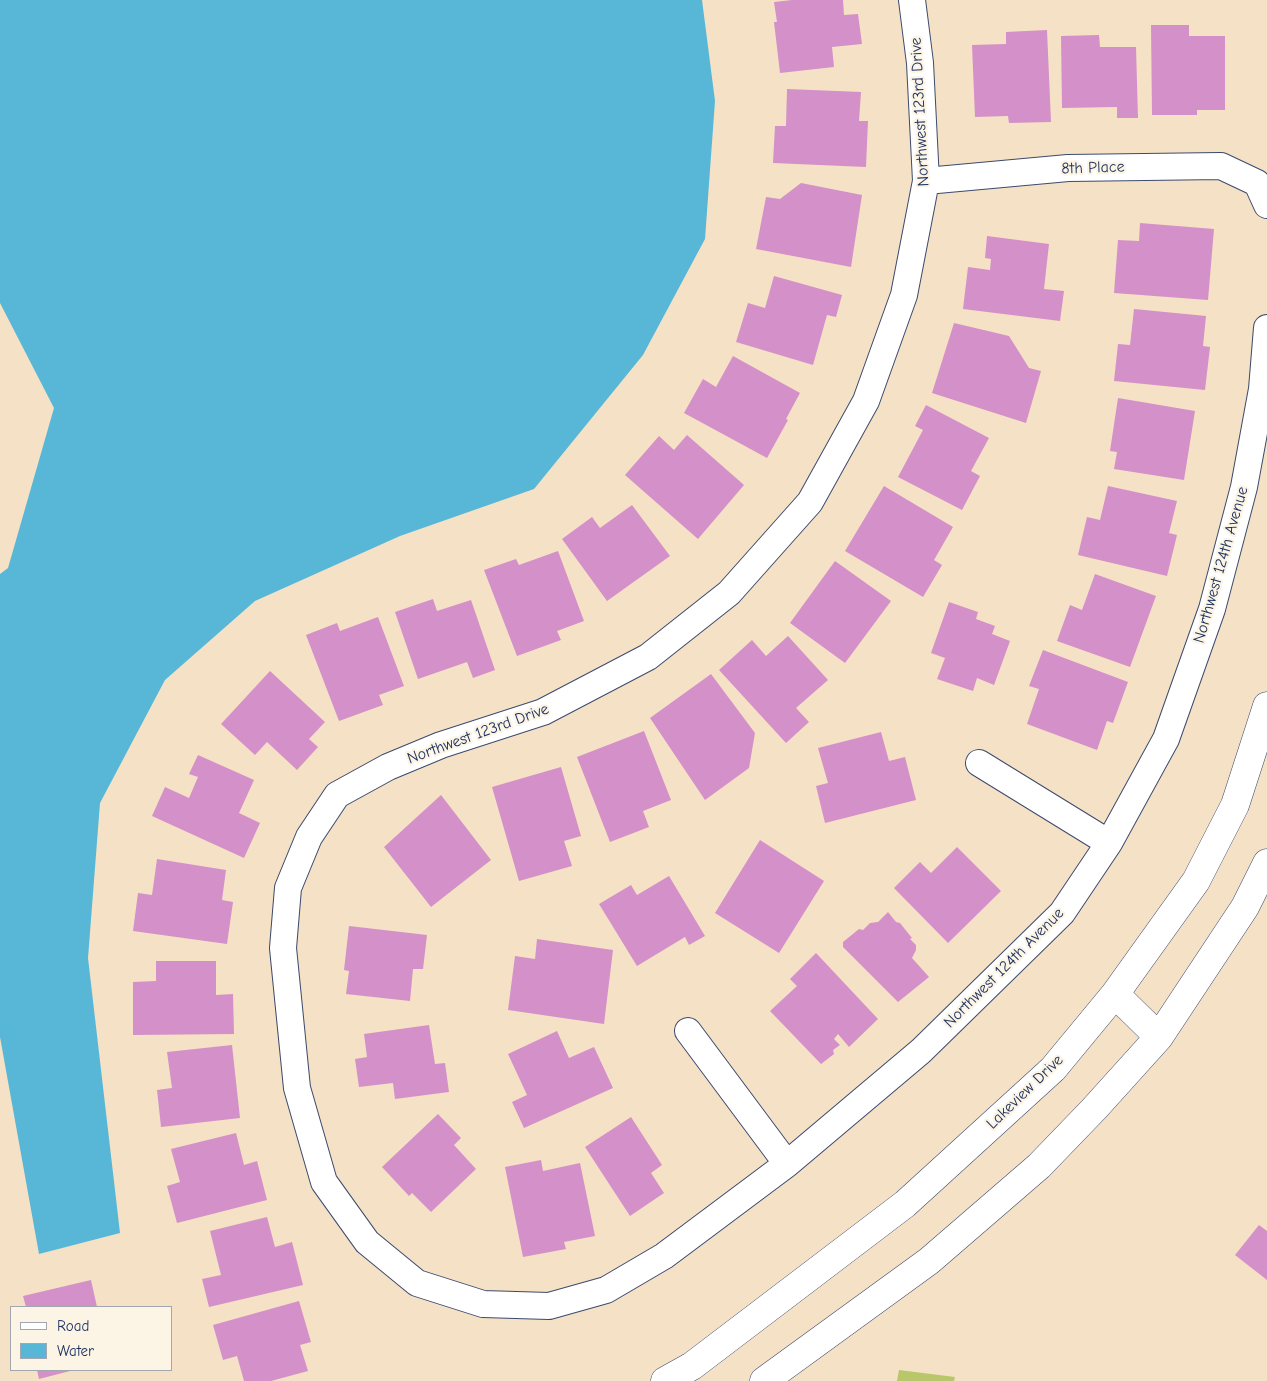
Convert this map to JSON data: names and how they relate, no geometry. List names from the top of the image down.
{
  "streets": {
    "street": [
      "Northwest 123rd Drive",
      "8th Place",
      "Northwest 124th Avenue",
      "Lakeview Drive"
    ]
  },
  "crossings": [
    ["Northwest 123rd Drive", "8th Place"],
    ["Northwest 123rd Drive", "Northwest 124th Avenue"]
  ],
  "legend": ["Road", "Water"]
}
